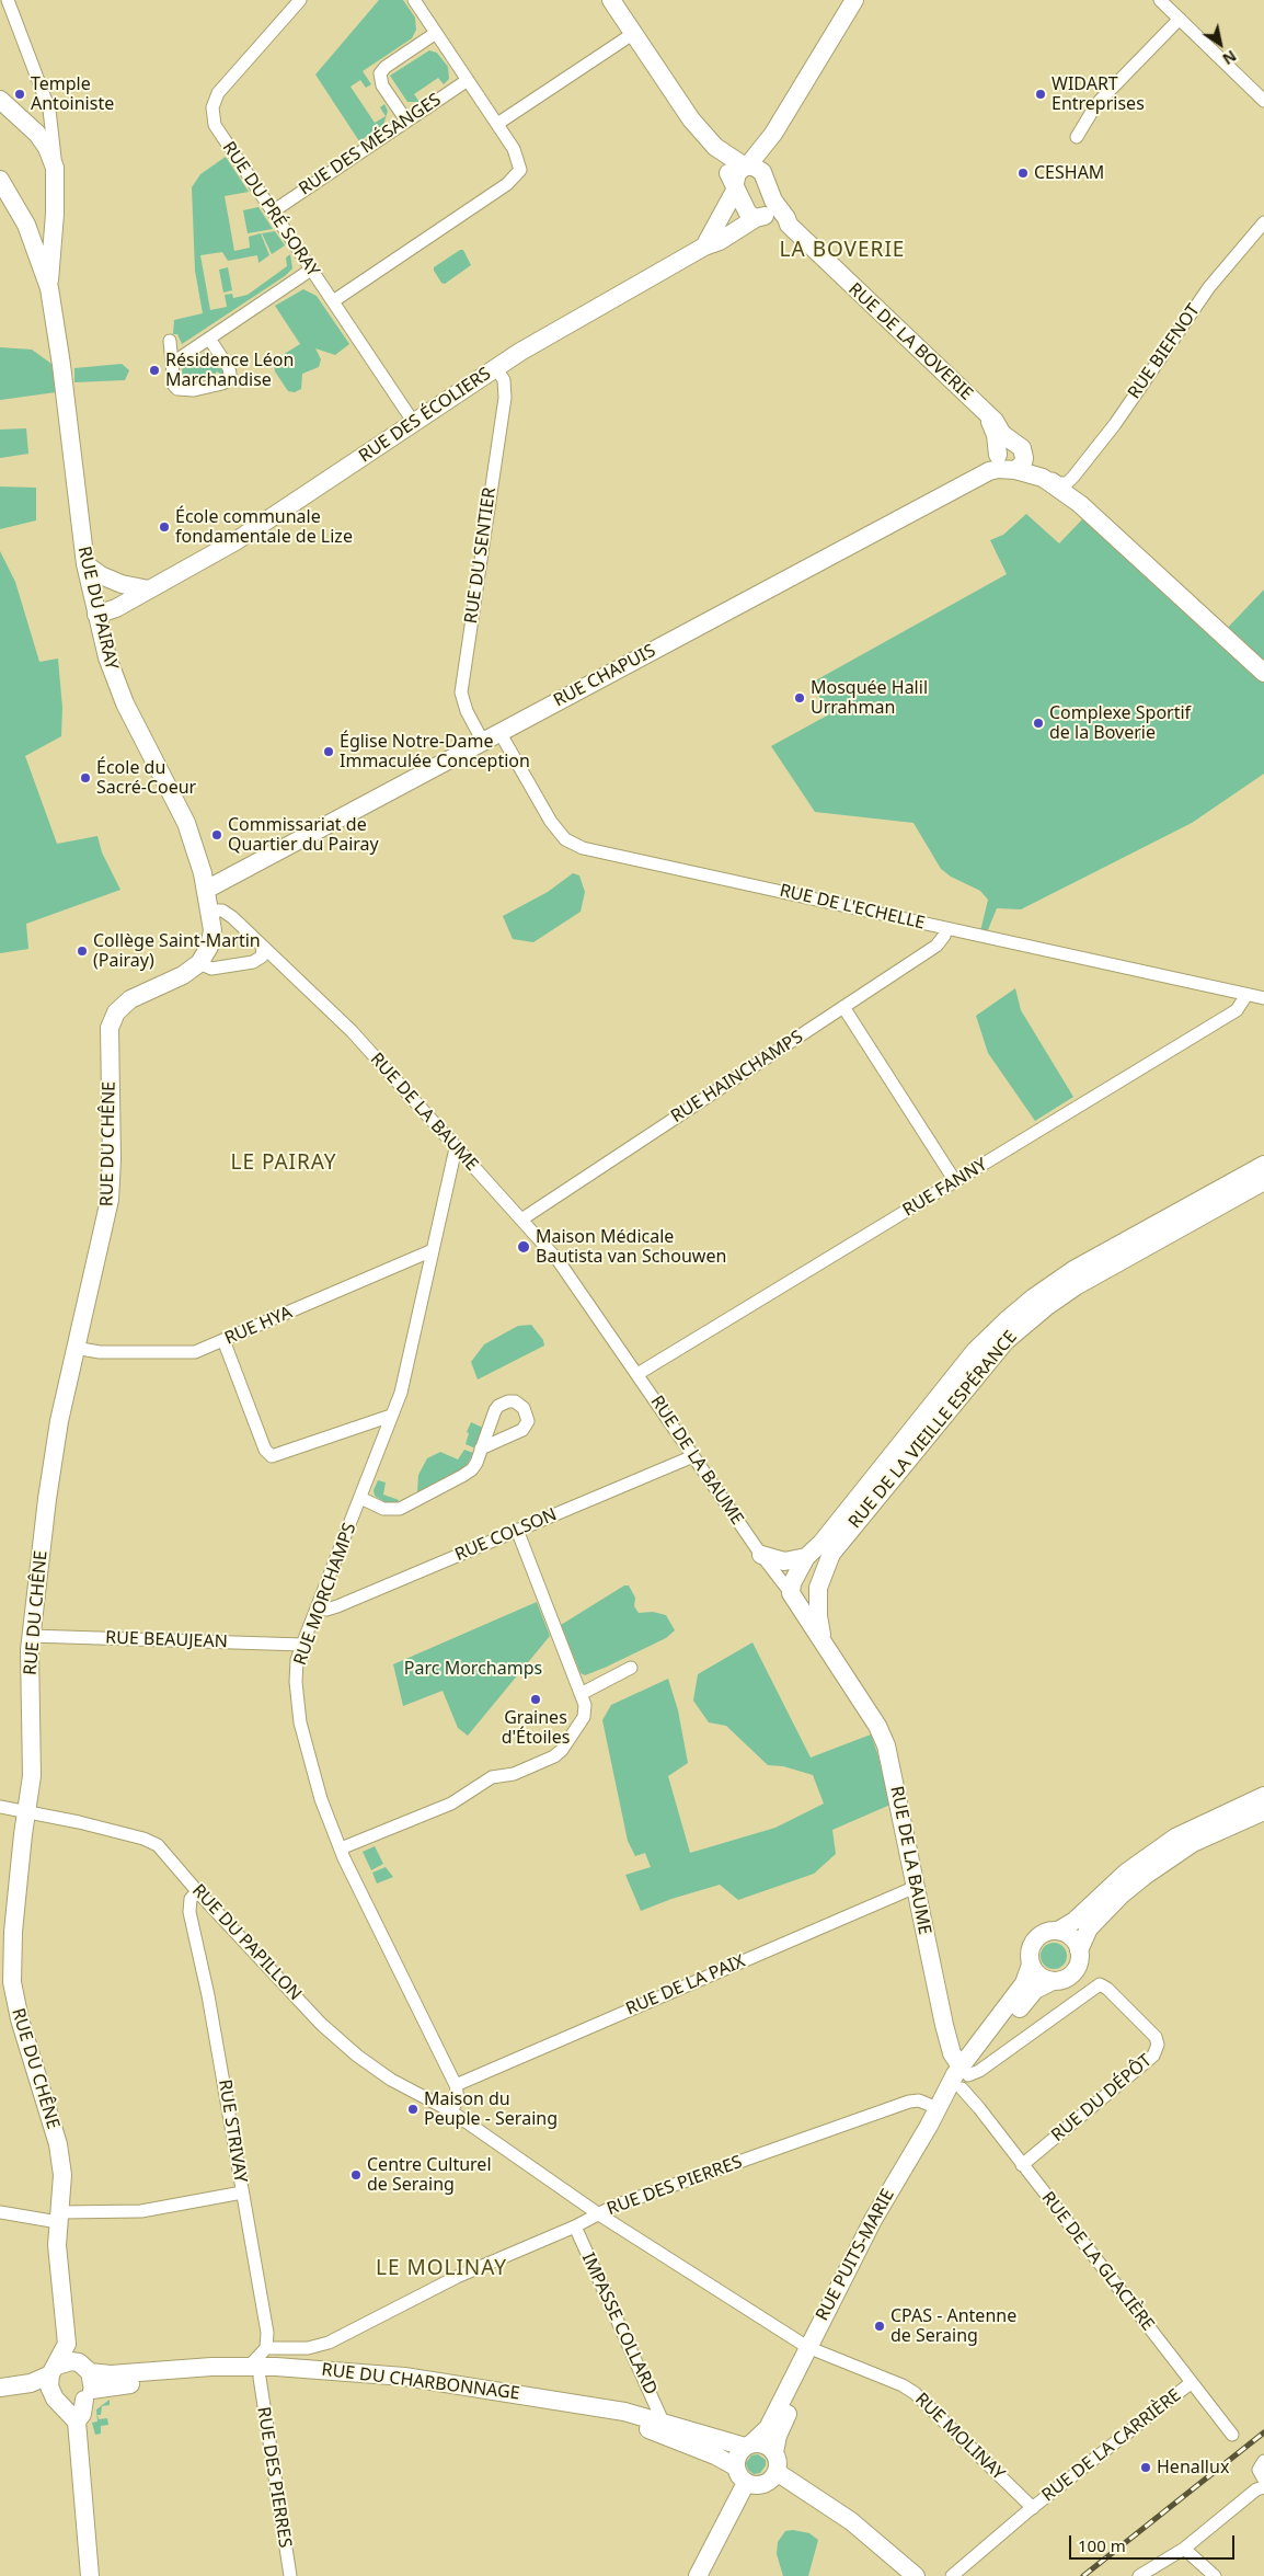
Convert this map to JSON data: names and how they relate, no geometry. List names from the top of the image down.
{
  "streets": {
    "street": [
      "RUE DES MÉSANGES",
      "RUE DU PRÉ SORAY",
      "RUE DE LA BOVERIE",
      "RUE BIEFNOT",
      "RUE DES ÉCOLIERS",
      "RUE DU SENTIER",
      "RUE DU PAIRAY",
      "RUE CHAPUIS",
      "RUE DE L'ECHELLE",
      "RUE HAINCHAMPS",
      "RUE DE LA BAUME",
      "RUE DU CHÊNE",
      "RUE FANNY",
      "RUE HYA",
      "RUE DE LA VIEILLE ESPÉRANCE",
      "RUE COLSON",
      "RUE MORCHAMPS",
      "RUE BEAUJEAN",
      "RUE DU PAPILLON",
      "RUE DE LA PAIX",
      "RUE DU DÉPÔT",
      "RUE STRIVAY",
      "RUE DES PIERRES",
      "RUE PUITS-MARIE",
      "RUE DE LA GLACIÈRE",
      "IMPASSE COLLARD",
      "RUE DU CHARBONNAGE",
      "RUE MOLINAY",
      "RUE DE LA CARRIÈRE"
    ]
  },
  "crossings": [
    ["RUE DES MÉSANGES", "RUE DU PRÉ SORAY"],
    ["RUE DU PRÉ SORAY", "RUE DES ÉCOLIERS"],
    ["RUE DE LA BOVERIE", "RUE BIEFNOT"],
    ["RUE DE LA BOVERIE", "RUE DES ÉCOLIERS"],
    ["RUE DE LA BOVERIE", "RUE CHAPUIS"],
    ["RUE DES ÉCOLIERS", "RUE DU SENTIER"],
    ["RUE DES ÉCOLIERS", "RUE DU PAIRAY"],
    ["RUE DU SENTIER", "RUE CHAPUIS"],
    ["RUE DU PAIRAY", "RUE CHAPUIS"],
    ["RUE DU PAIRAY", "RUE DE LA BAUME"],
    ["RUE DU PAIRAY", "RUE DU CHÊNE"],
    ["RUE CHAPUIS", "RUE DE L'ECHELLE"],
    ["RUE DE L'ECHELLE", "RUE HAINCHAMPS"],
    ["RUE DE L'ECHELLE", "RUE FANNY"],
    ["RUE HAINCHAMPS", "RUE DE LA BAUME"],
    ["RUE DE LA BAUME", "RUE FANNY"],
    ["RUE DE LA BAUME", "RUE DE LA VIEILLE ESPÉRANCE"],
    ["RUE DE LA BAUME", "RUE COLSON"],
    ["RUE DE LA BAUME", "RUE MORCHAMPS"],
    ["RUE DE LA BAUME", "RUE DE LA PAIX"],
    ["RUE DE LA BAUME", "RUE DU DÉPÔT"],
    ["RUE DE LA BAUME", "RUE PUITS-MARIE"],
    ["RUE DE LA BAUME", "RUE DE LA GLACIÈRE"],
    ["RUE DU CHÊNE", "RUE HYA"],
    ["RUE DU CHÊNE", "RUE BEAUJEAN"],
    ["RUE DU CHÊNE", "RUE DU PAPILLON"],
    ["RUE DU CHÊNE", "RUE DU CHARBONNAGE"],
    ["RUE HYA", "RUE MORCHAMPS"],
    ["RUE COLSON", "RUE MORCHAMPS"],
    ["RUE MORCHAMPS", "RUE BEAUJEAN"],
    ["RUE MORCHAMPS", "RUE DE LA PAIX"],
    ["RUE DU PAPILLON", "RUE STRIVAY"],
    ["RUE DU PAPILLON", "RUE DES PIERRES"],
    ["RUE DU PAPILLON", "RUE MOLINAY"],
    ["RUE DU DÉPÔT", "RUE PUITS-MARIE"],
    ["RUE DU DÉPÔT", "RUE DE LA GLACIÈRE"],
    ["RUE STRIVAY", "RUE DES PIERRES"],
    ["RUE DES PIERRES", "RUE PUITS-MARIE"],
    ["RUE DES PIERRES", "IMPASSE COLLARD"],
    ["RUE DES PIERRES", "RUE DU CHARBONNAGE"],
    ["RUE DES PIERRES", "RUE MOLINAY"],
    ["RUE PUITS-MARIE", "RUE DE LA GLACIÈRE"],
    ["RUE PUITS-MARIE", "RUE DU CHARBONNAGE"],
    ["RUE PUITS-MARIE", "RUE MOLINAY"],
    ["RUE DE LA GLACIÈRE", "RUE DE LA CARRIÈRE"],
    ["IMPASSE COLLARD", "RUE DU CHARBONNAGE"],
    ["RUE MOLINAY", "RUE DE LA CARRIÈRE"]
  ],
  "districts": ["LA BOVERIE", "LE PAIRAY", "LE MOLINAY"],
  "parks": ["Parc Morchamps"],
  "places": [
    "Temple Antoiniste",
    "WIDART Entreprises",
    "CESHAM",
    "Résidence Léon Marchandise",
    "École communale fondamentale de Lize",
    "Mosquée Halil Urrahman",
    "Complexe Sportif de la Boverie",
    "Église Notre-Dame Immaculée Conception",
    "École du Sacré-Coeur",
    "Commissariat de Quartier du Pairay",
    "Collège Saint-Martin (Pairay)",
    "Maison Médicale Bautista van Schouwen",
    "Graines d'Étoiles",
    "Maison du Peuple - Seraing",
    "Centre Culturel de Seraing",
    "CPAS - Antenne de Seraing",
    "Henallux"
  ],
  "scale_bar": "100 m",
  "north": "bottom right"
}
